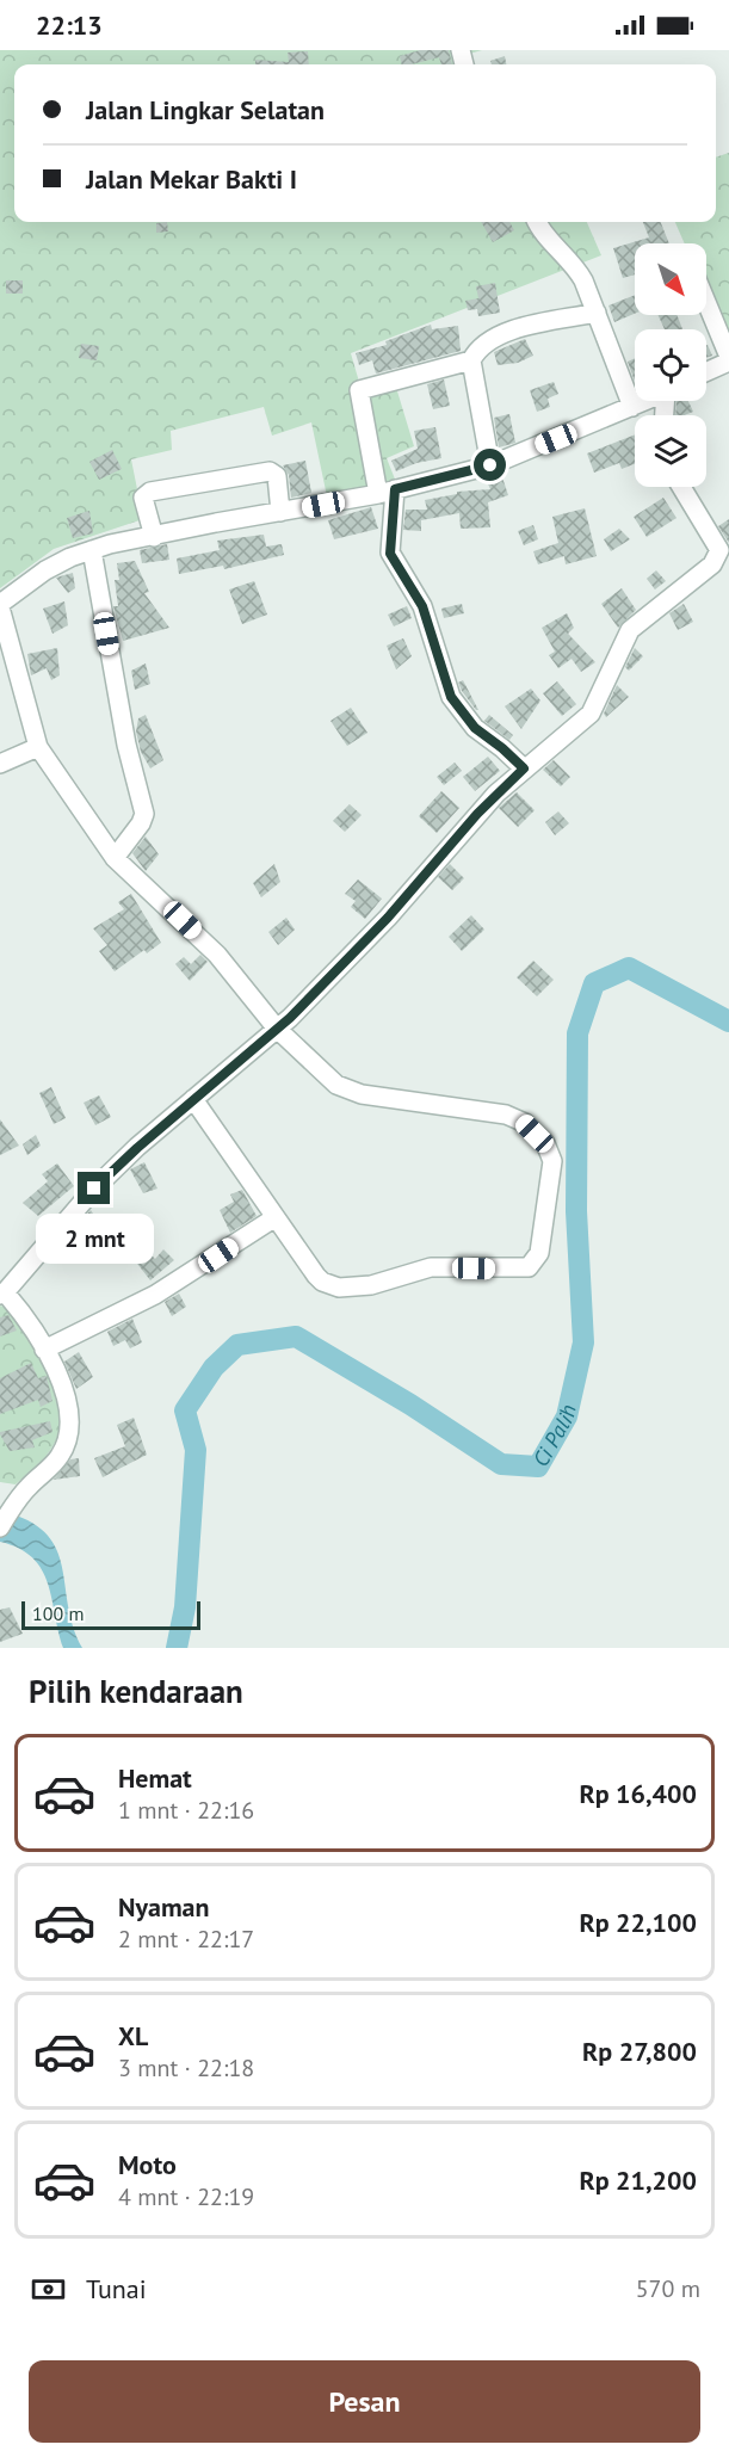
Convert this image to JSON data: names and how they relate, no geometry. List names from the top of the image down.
{
  "water": ["Ci Palih"],
  "scale_bar": "100 m",
  "north": "bottom right",
  "page": {
    "status": "22:13",
    "banner": ["Jalan Lingkar Selatan", "Jalan Mekar Bakti I"],
    "bubble": "2 mnt",
    "scale": "100 m",
    "heading": "Pilih kendaraan",
    "list": [
      {
        "name": "Hemat",
        "note": "1 mnt · 22:16",
        "value": "Rp 16,400"
      },
      {
        "name": "Nyaman",
        "note": "2 mnt · 22:17",
        "value": "Rp 22,100"
      },
      {
        "name": "XL",
        "note": "3 mnt · 22:18",
        "value": "Rp 27,800"
      },
      {
        "name": "Moto",
        "note": "4 mnt · 22:19",
        "value": "Rp 21,200"
      }
    ],
    "pay": ["Tunai", "570 m"],
    "buttons": "Pesan"
  }
}
